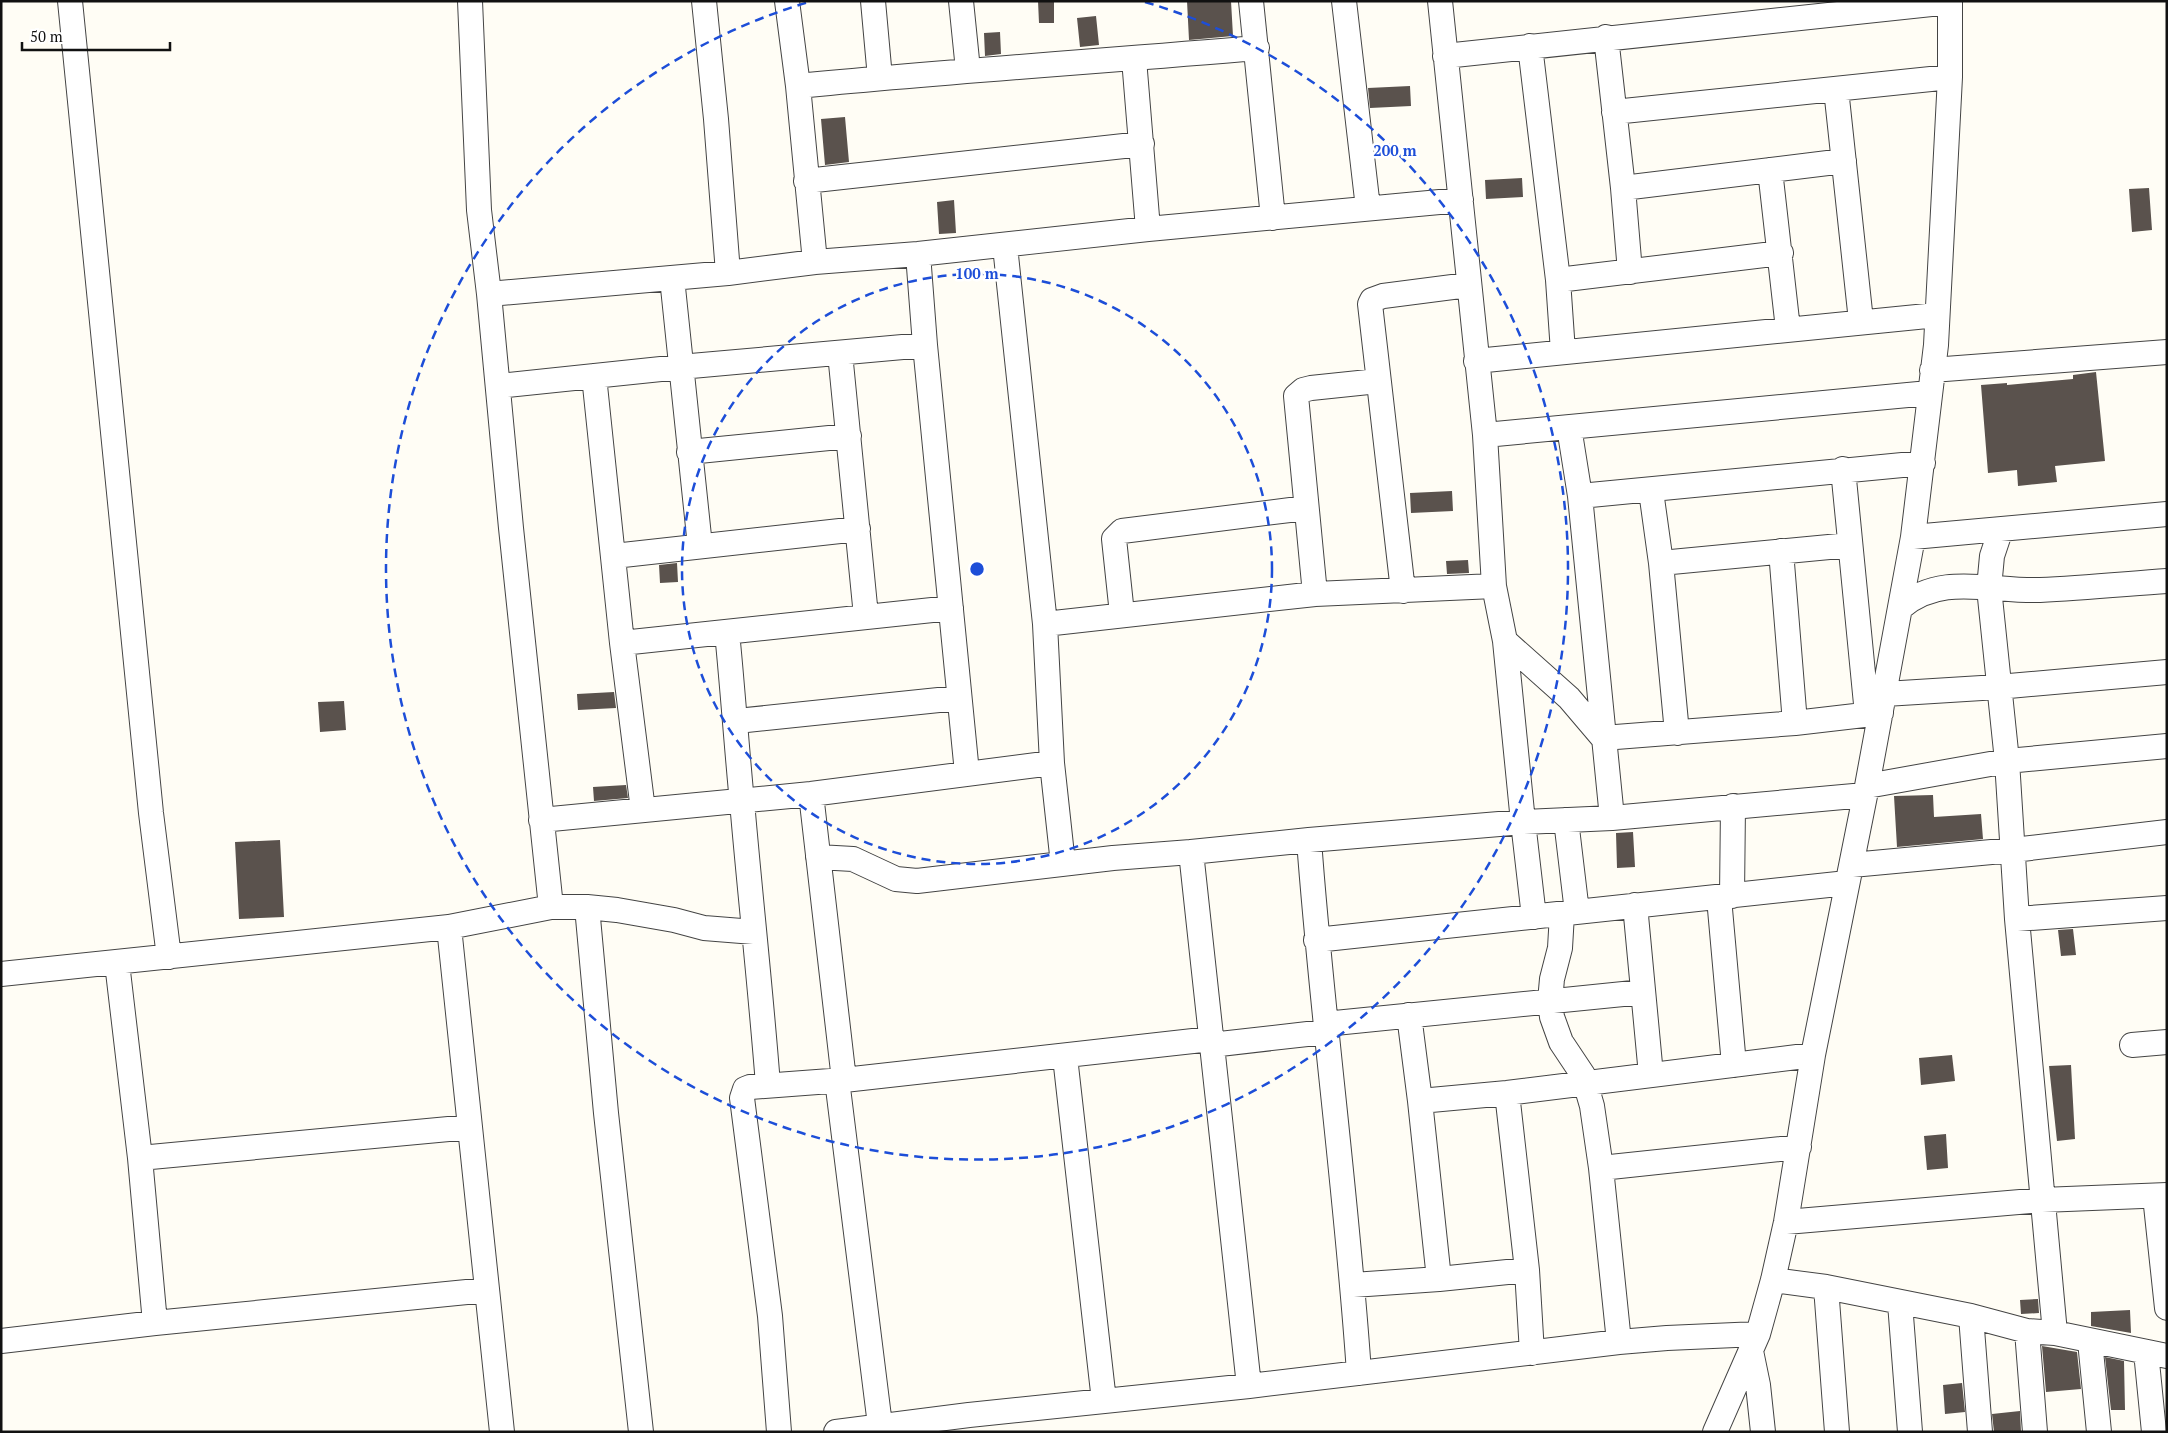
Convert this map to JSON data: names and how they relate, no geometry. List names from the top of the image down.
{
  "scale_bar": "50 m",
  "rings": ["200 m", "100 m"]
}
